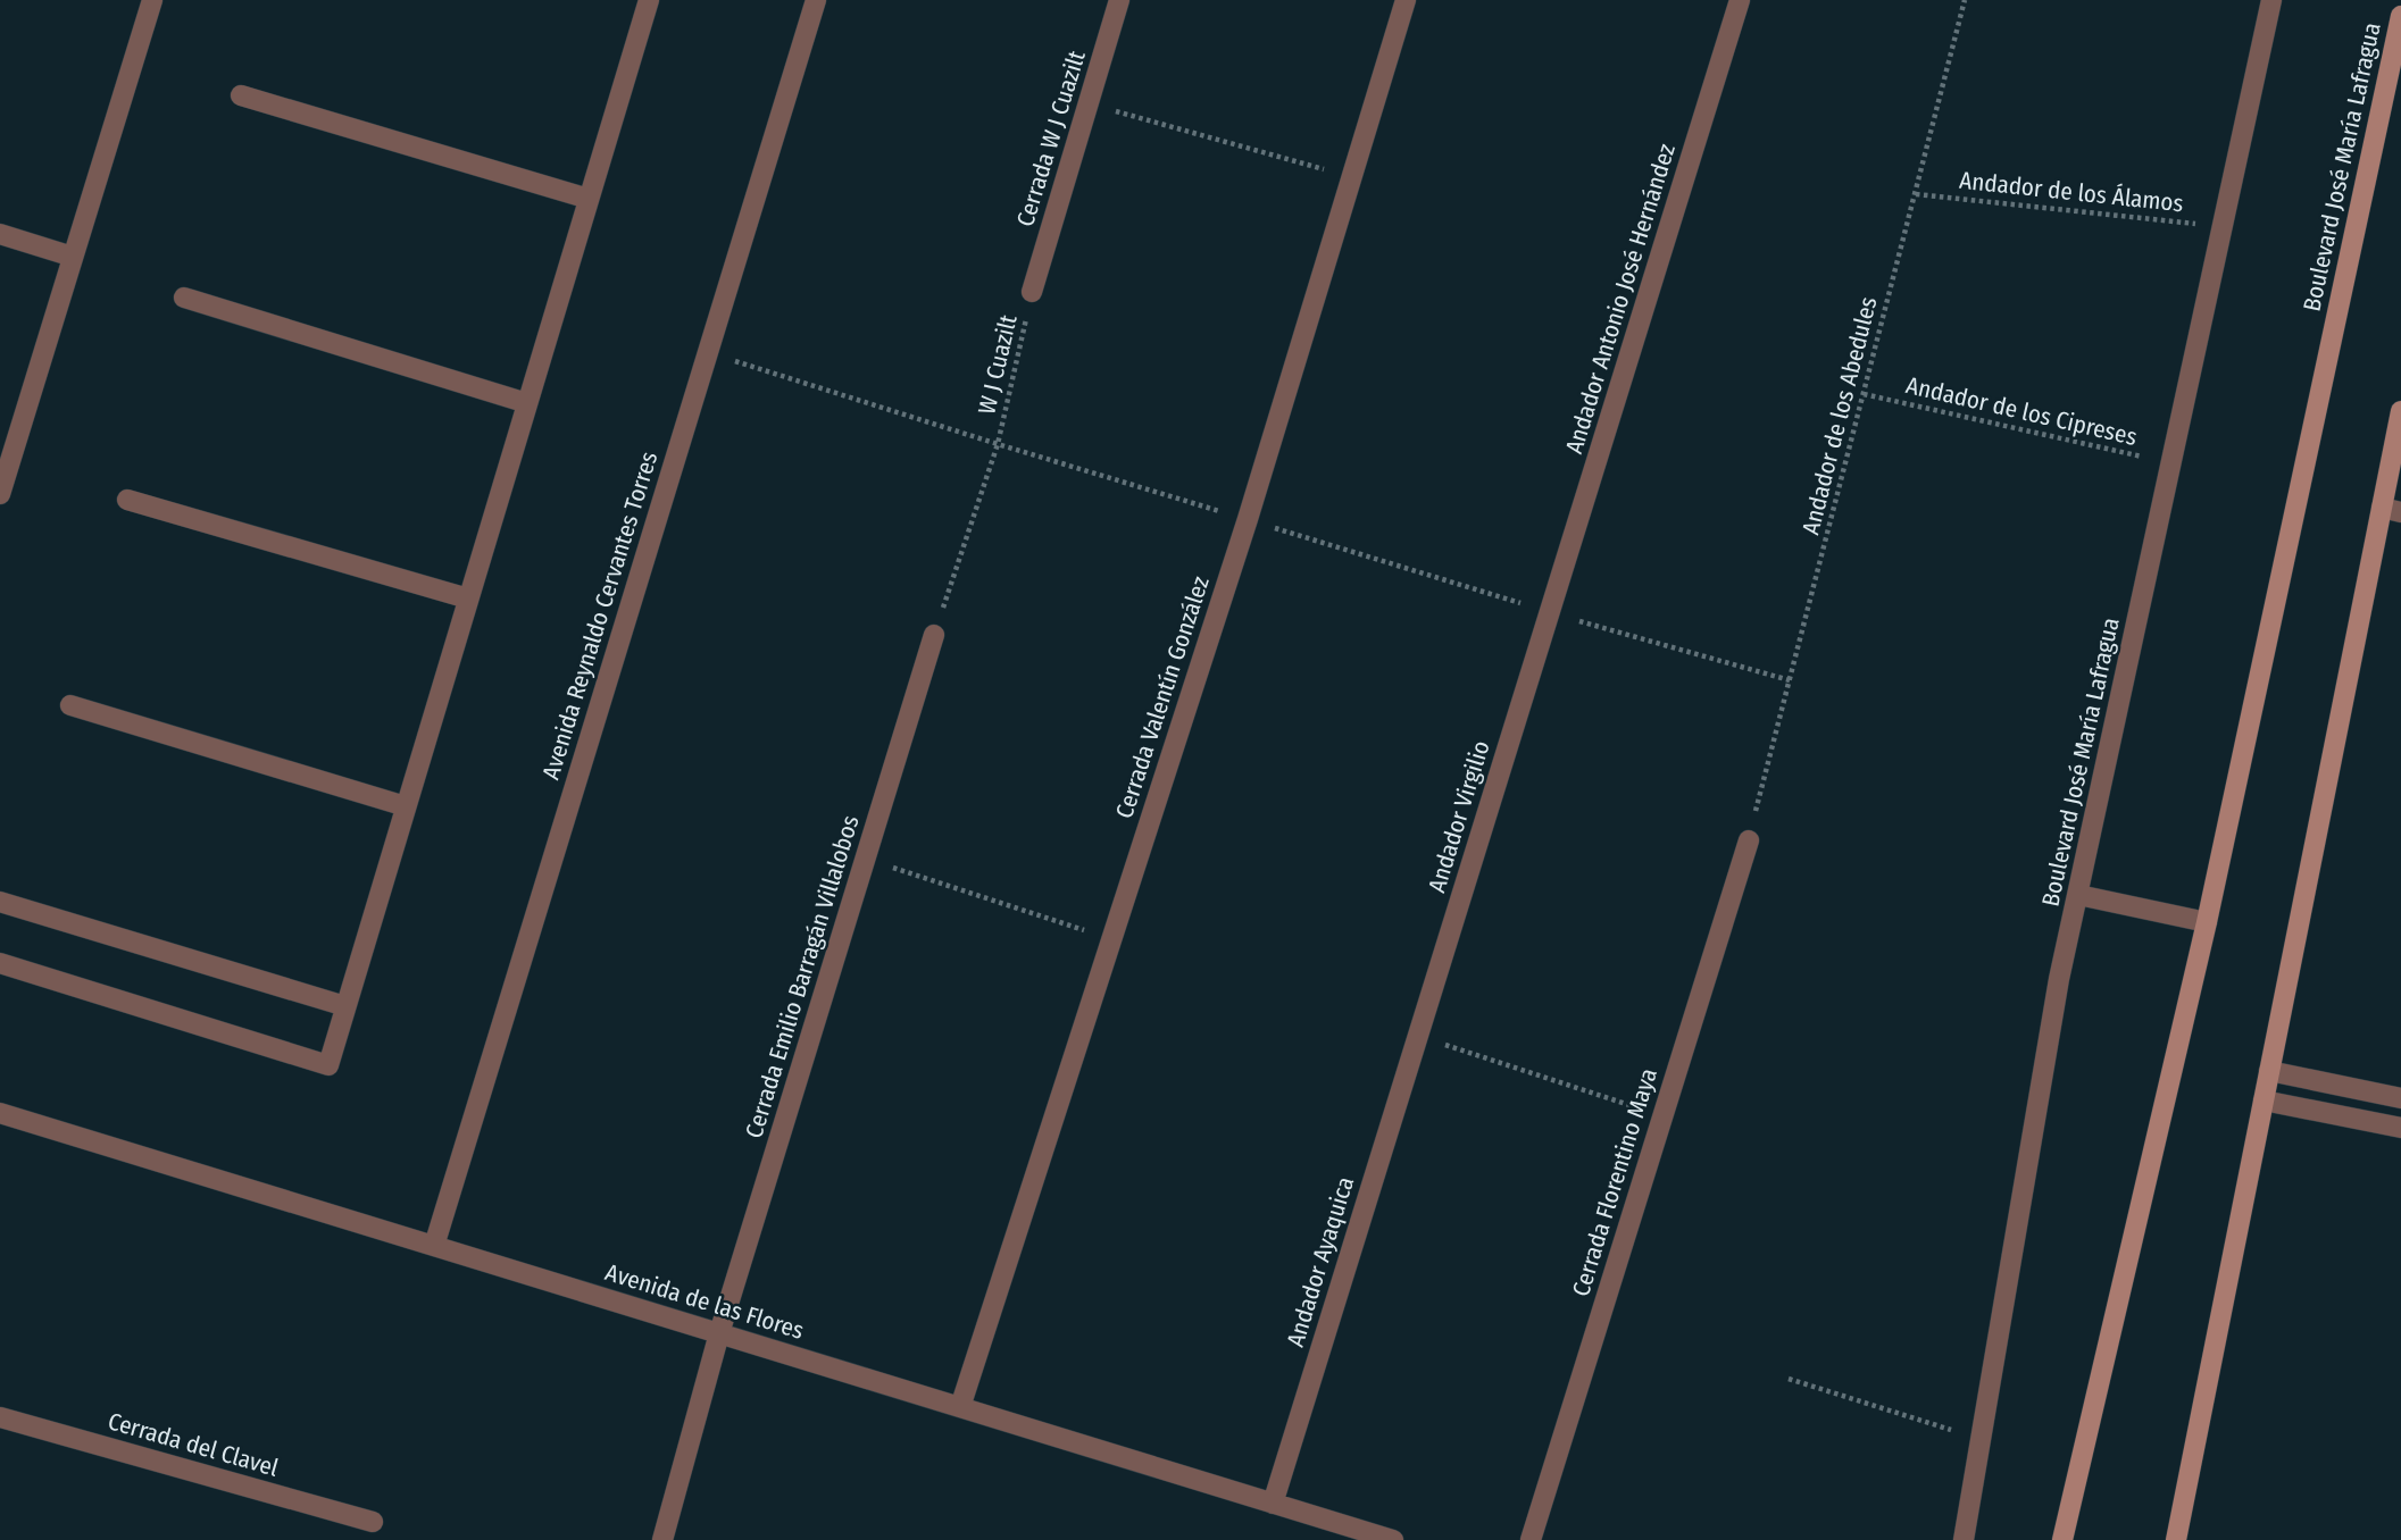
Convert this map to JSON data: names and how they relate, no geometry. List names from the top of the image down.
{
  "streets": {
    "main road": ["Boulevard José María Lafragua"],
    "street": [
      "Cerrada W J Cuazilt",
      "Andador Antonio José Hernández",
      "Avenida Reynaldo Cervantes Torres",
      "Cerrada Valentín González",
      "Andador Virgilio",
      "Cerrada Emilio Barragán Villalobos",
      "Cerrada Florentino Maya",
      "Andador Ayaquica",
      "Avenida de las Flores",
      "Cerrada del Clavel"
    ],
    "path": [
      "Andador de los Álamos",
      "W J Cuazilt",
      "Andador de los Cipreses",
      "Andador de los Abedules"
    ]
  },
  "crossings": [
    ["Cerrada W J Cuazilt", "W J Cuazilt"],
    ["Boulevard José María Lafragua", "Andador de los Álamos"],
    ["Boulevard José María Lafragua", "Andador de los Cipreses"],
    ["Andador de los Álamos", "Andador de los Abedules"],
    ["Andador Antonio José Hernández", "Andador Virgilio"],
    ["W J Cuazilt", "Cerrada Emilio Barragán Villalobos"],
    ["Andador de los Cipreses", "Andador de los Abedules"],
    ["Andador de los Abedules", "Cerrada Florentino Maya"],
    ["Avenida Reynaldo Cervantes Torres", "Avenida de las Flores"],
    ["Cerrada Valentín González", "Avenida de las Flores"],
    ["Andador Virgilio", "Andador Ayaquica"],
    ["Cerrada Emilio Barragán Villalobos", "Avenida de las Flores"],
    ["Andador Ayaquica", "Avenida de las Flores"]
  ]
}
